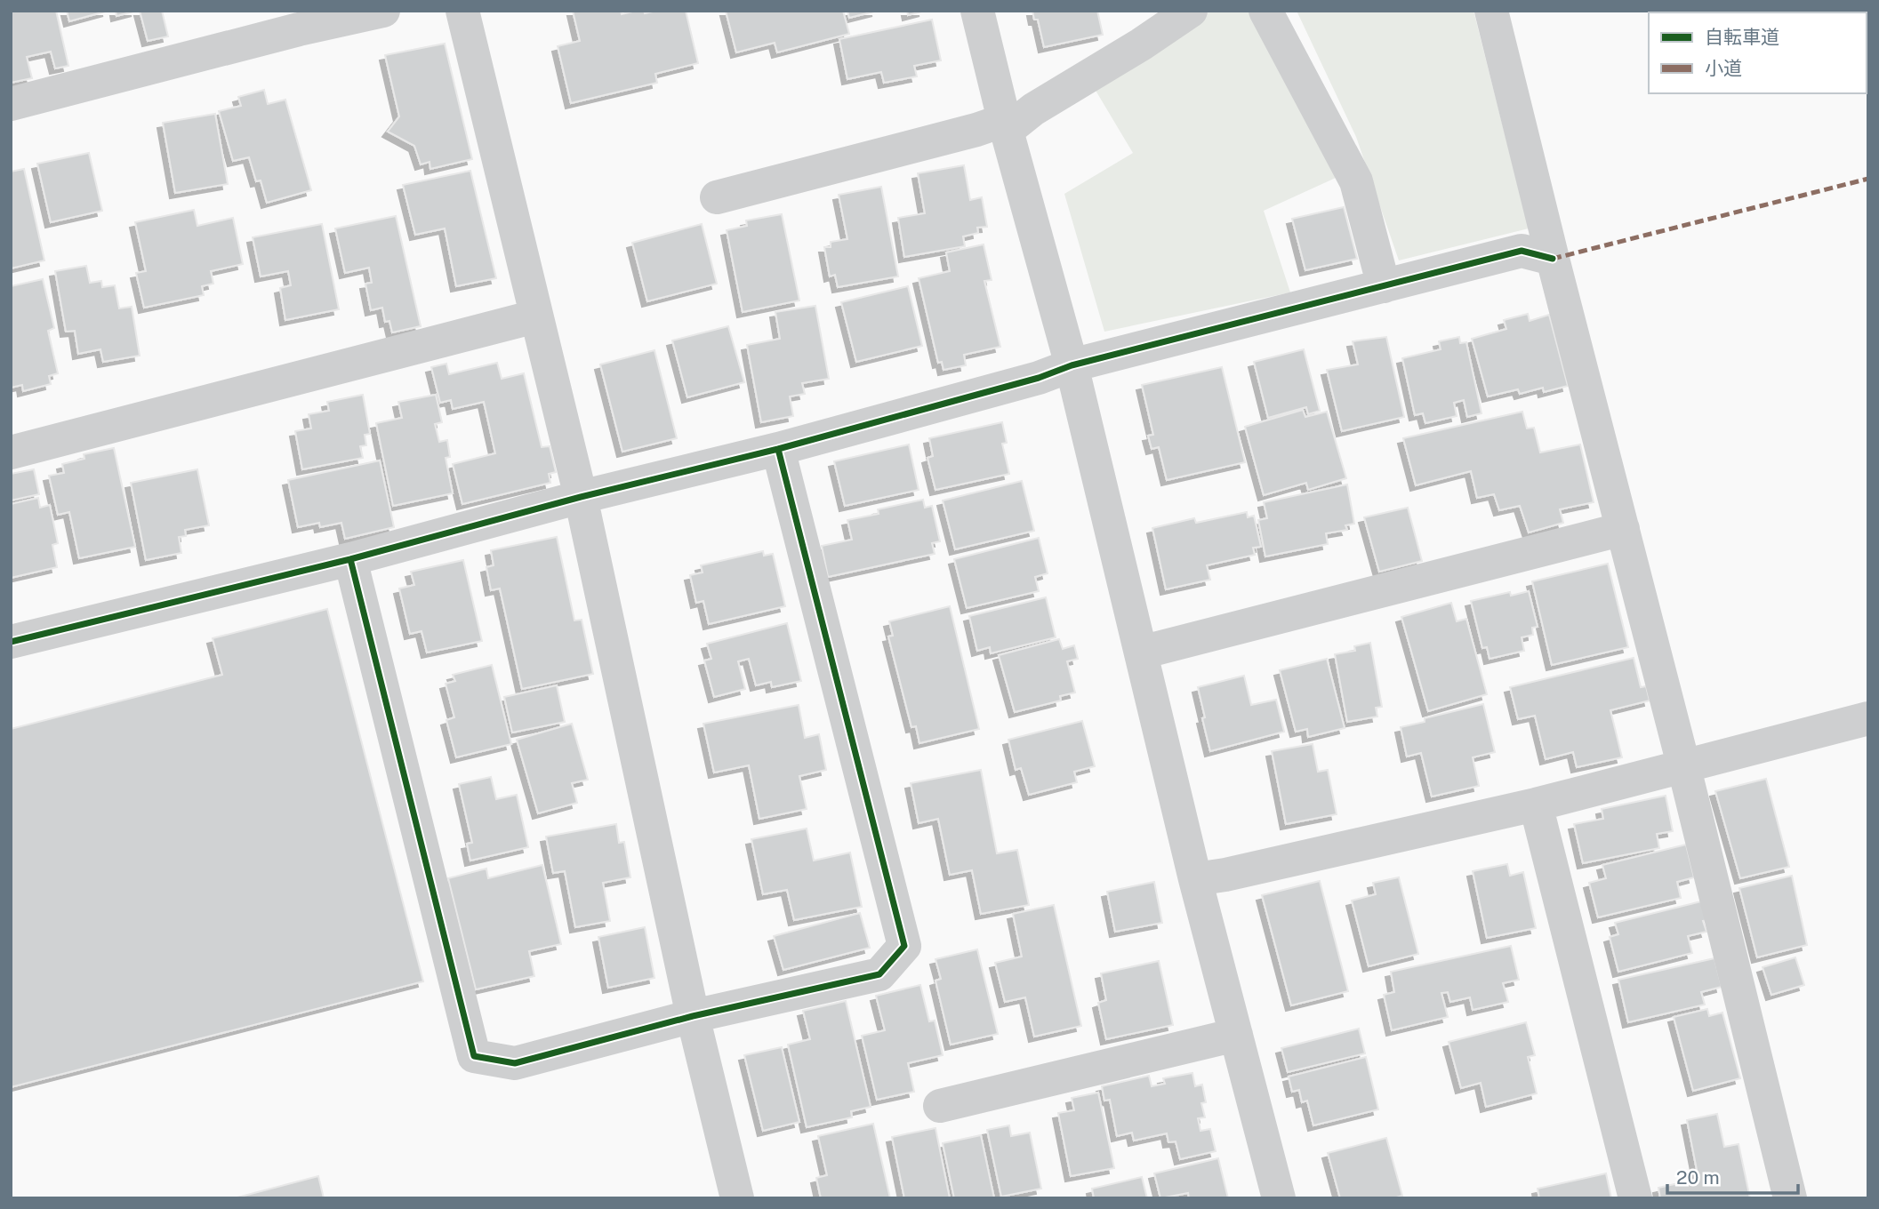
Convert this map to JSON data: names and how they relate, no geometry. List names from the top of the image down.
{
  "legend": ["自転車道", "小道"],
  "scale_bar": "20 m"
}
